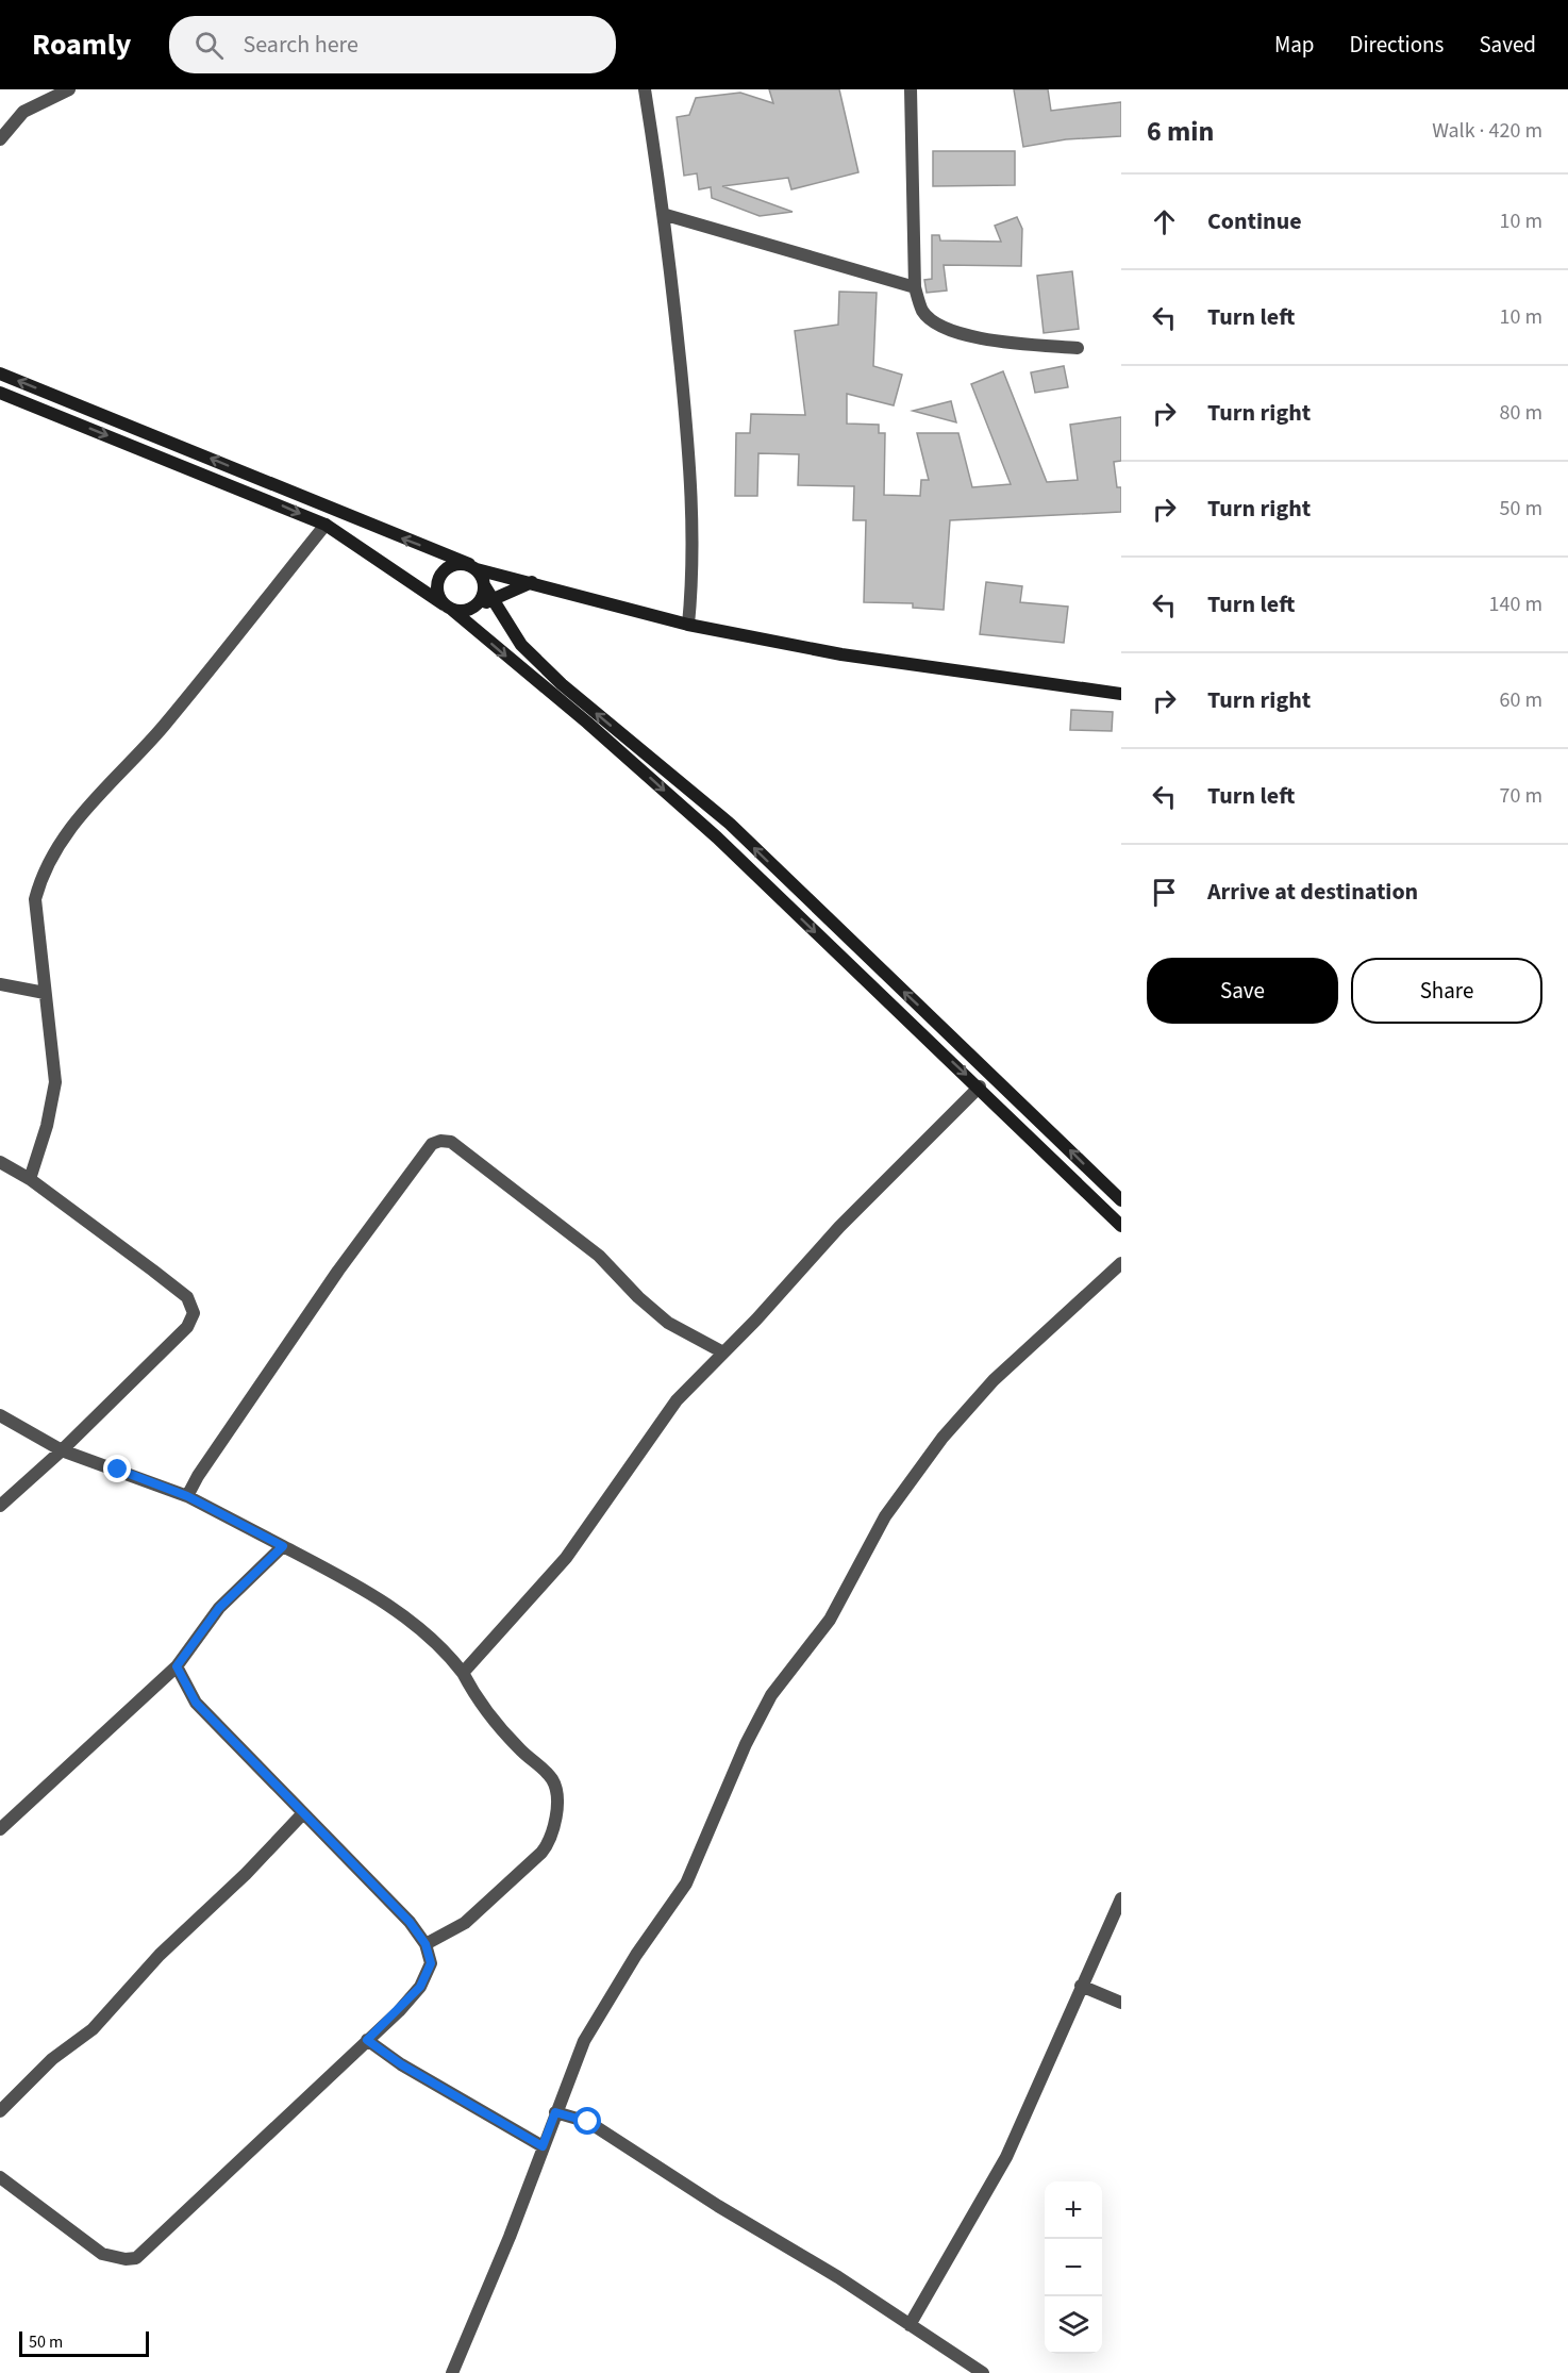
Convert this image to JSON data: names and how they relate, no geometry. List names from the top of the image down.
{
  "scale_bar": "50 m",
  "page": {
    "header": "Roamly",
    "search": "Search here",
    "nav": ["Map", "Directions", "Saved"],
    "heading": ["6 min", "Walk · 420 m"],
    "list": [
      ["Continue", "10 m"],
      ["Turn left", "10 m"],
      ["Turn right", "80 m"],
      ["Turn right", "50 m"],
      ["Turn left", "140 m"],
      ["Turn right", "60 m"],
      ["Turn left", "70 m"],
      "Arrive at destination"
    ],
    "buttons": ["Save", "Share"],
    "map_buttons": ["+", "−"],
    "scale": "50 m"
  }
}
